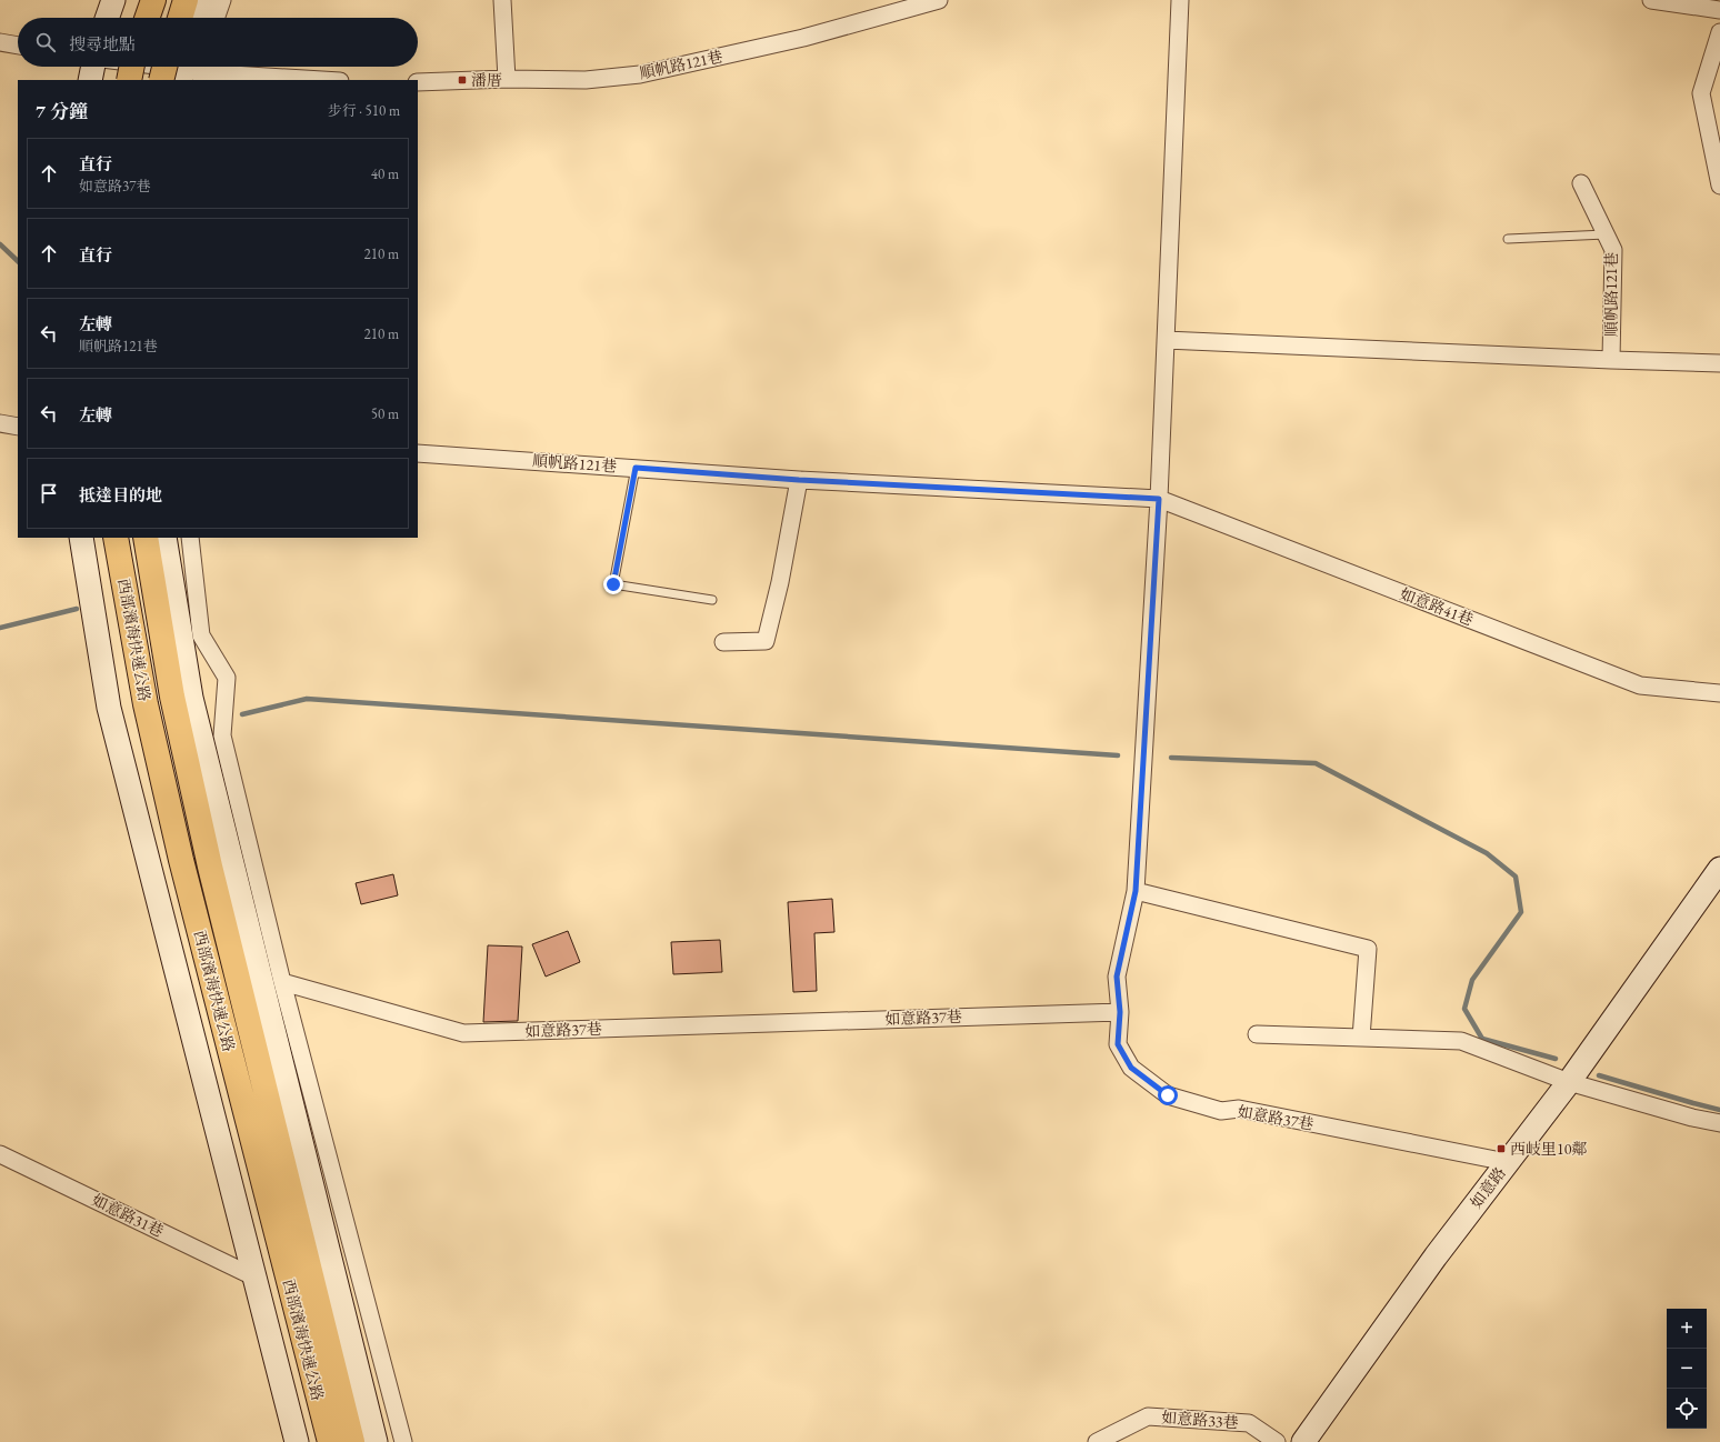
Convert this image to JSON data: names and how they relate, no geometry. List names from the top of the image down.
{
  "streets": {
    "highway": ["西部濱海快速公路"],
    "street": [
      "順帆路121巷",
      "如意路41巷",
      "如意路37巷",
      "如意路",
      "如意路31巷",
      "如意路33巷"
    ]
  },
  "crossings": [
    ["順帆路121巷", "如意路41巷"],
    ["如意路37巷", "如意路"]
  ],
  "places": {
    "transit": ["潘厝", "西岐里10鄰"]
  },
  "page": {
    "search": "搜尋地點",
    "heading": ["7 分鐘", "步行 · 510 m"],
    "list": [
      ["直行", "如意路37巷", "40 m"],
      ["直行", "210 m"],
      ["左轉", "順帆路121巷", "210 m"],
      ["左轉", "50 m"],
      "抵達目的地"
    ],
    "map_buttons": ["+", "−"]
  }
}
